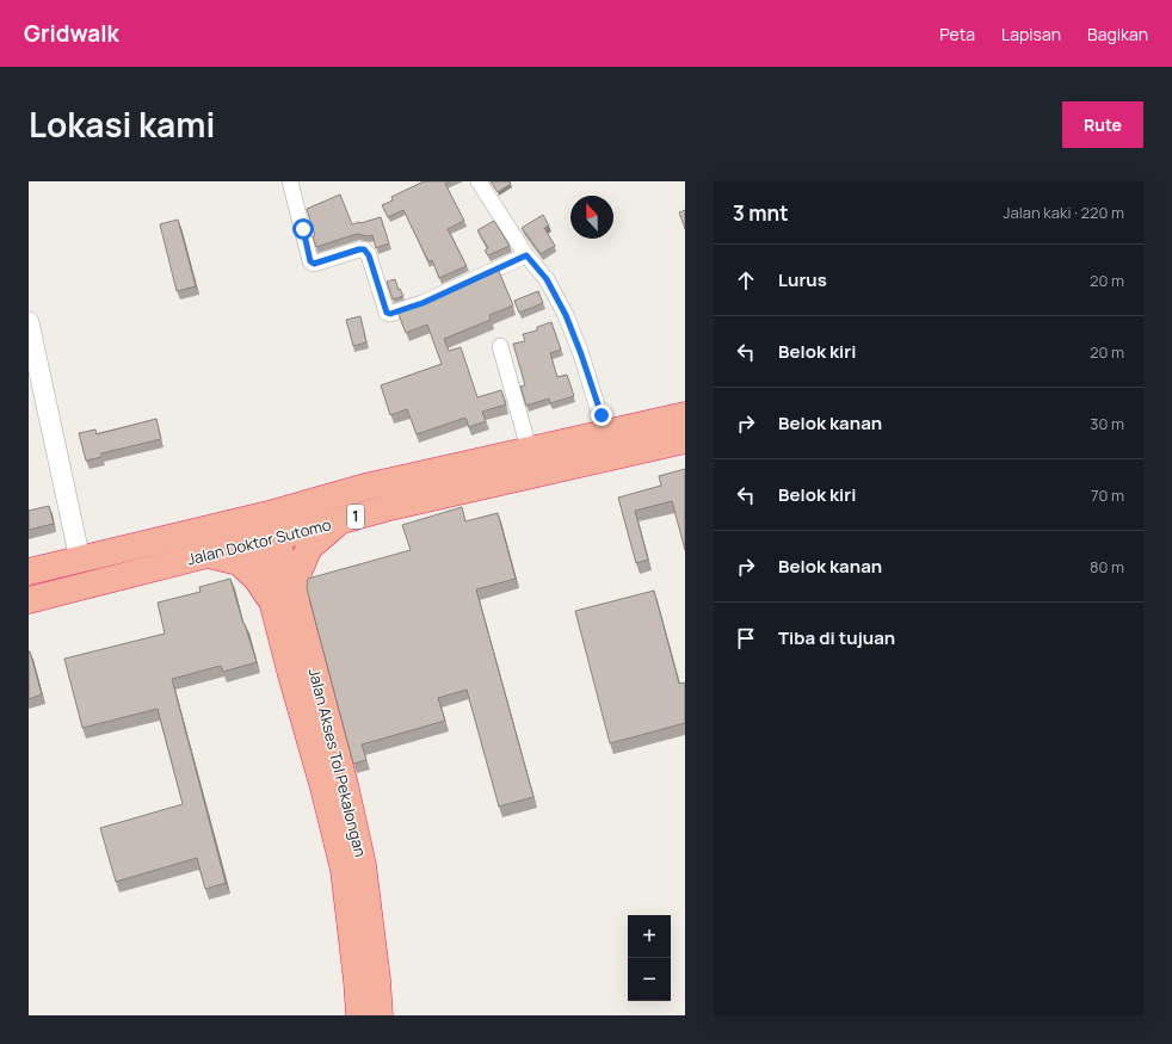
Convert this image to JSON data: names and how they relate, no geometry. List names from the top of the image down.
{
  "streets": {
    "highway": ["1", "Jalan Doktor Sutomo", "Jalan Akses Tol Pekalongan"]
  },
  "crossings": [
    ["Jalan Doktor Sutomo", "Jalan Akses Tol Pekalongan"]
  ],
  "north": "top",
  "page": {
    "header": "Gridwalk",
    "nav": ["Peta", "Lapisan", "Bagikan"],
    "title": "Lokasi kami",
    "buttons": "Rute",
    "heading": ["3 mnt", "Jalan kaki · 220 m"],
    "list": [
      ["Lurus", "20 m"],
      ["Belok kiri", "20 m"],
      ["Belok kanan", "30 m"],
      ["Belok kiri", "70 m"],
      ["Belok kanan", "80 m"],
      "Tiba di tujuan"
    ],
    "map_buttons": ["+", "−"]
  }
}
